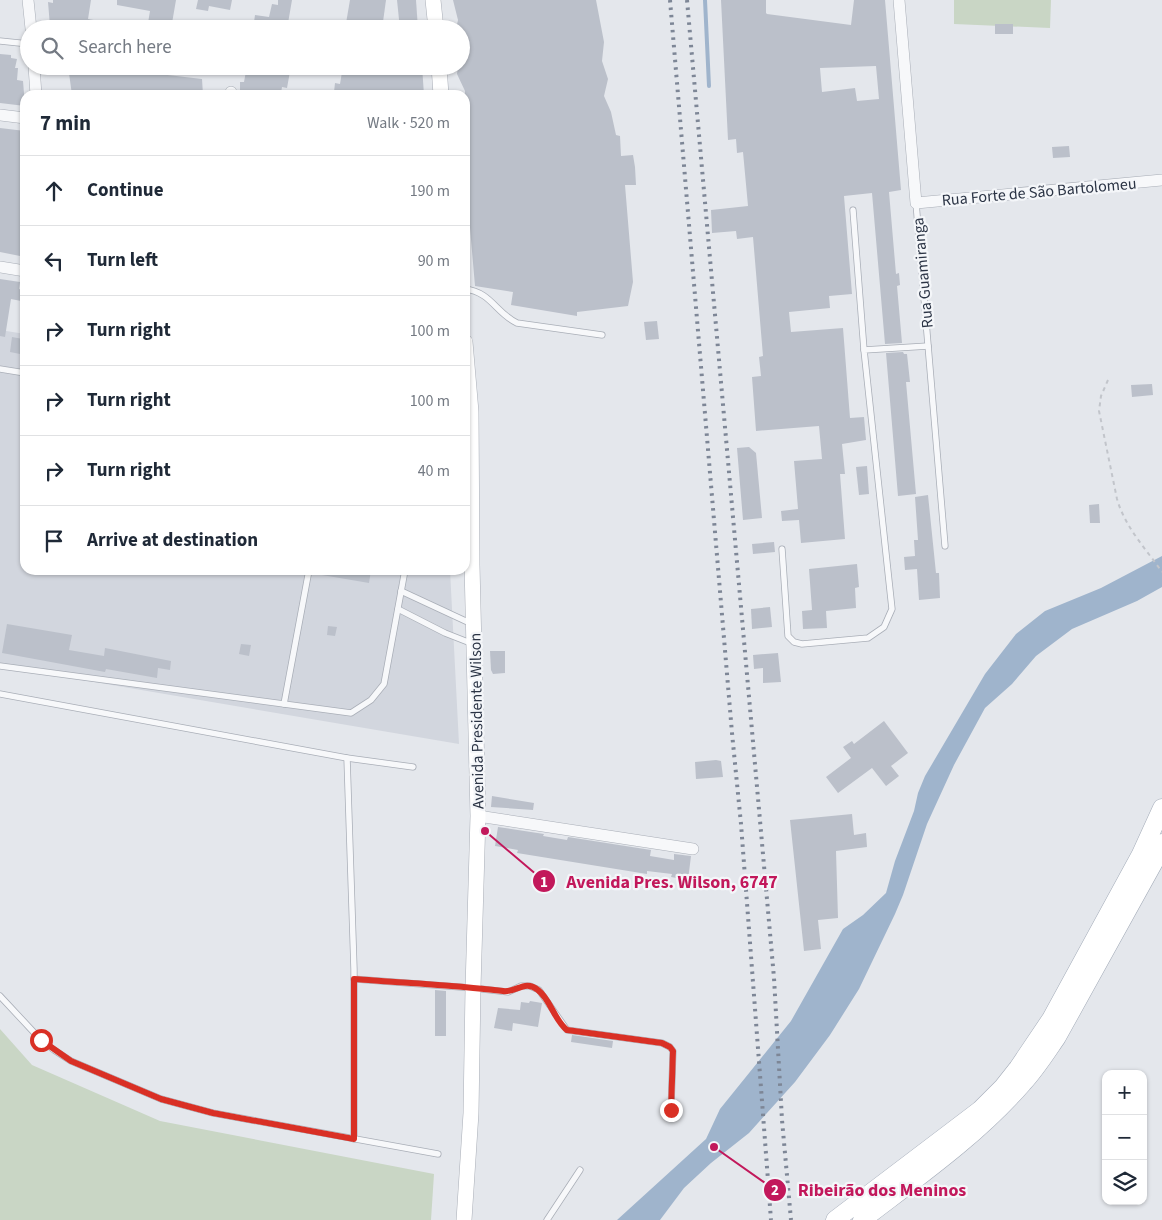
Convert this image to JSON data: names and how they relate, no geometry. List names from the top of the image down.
{
  "streets": {
    "main road": ["Avenida Presidente Wilson"],
    "street": ["Rua Forte de São Bartolomeu", "Rua Guamiranga"]
  },
  "crossings": [
    ["Rua Forte de São Bartolomeu", "Rua Guamiranga"]
  ],
  "places": ["Avenida Pres. Wilson, 6747", "Ribeirão dos Meninos"],
  "page": {
    "search": "Search here",
    "heading": ["7 min", "Walk · 520 m"],
    "list": [
      ["Continue", "190 m"],
      ["Turn left", "90 m"],
      ["Turn right", "100 m"],
      ["Turn right", "100 m"],
      ["Turn right", "40 m"],
      "Arrive at destination"
    ],
    "map_buttons": ["+", "−"]
  }
}
